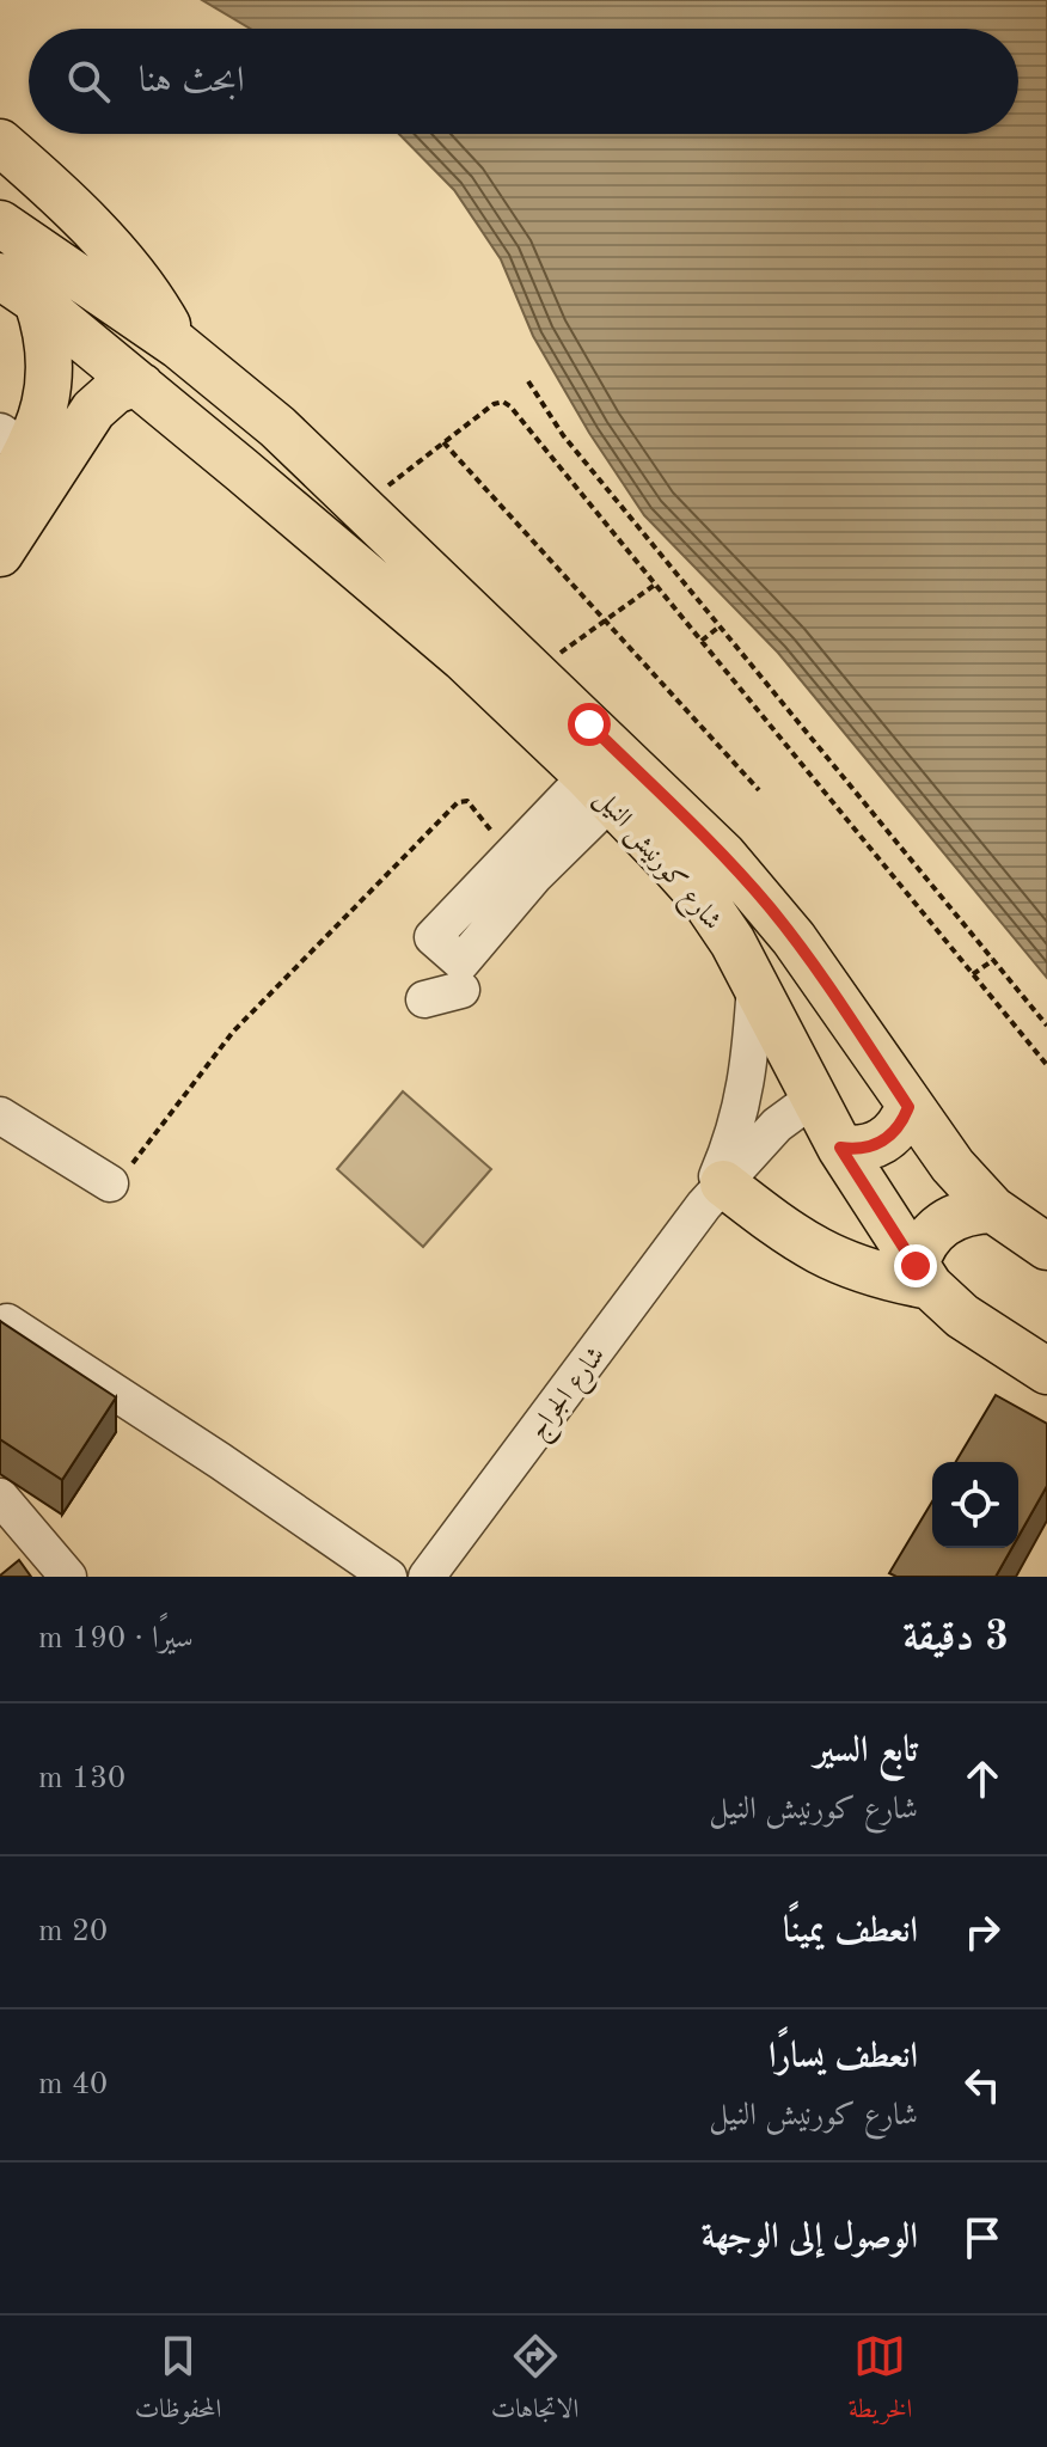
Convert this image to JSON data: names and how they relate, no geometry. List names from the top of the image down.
{
  "streets": {
    "main road": ["شارع كورنيش النيل"],
    "street": ["شارع الجراج"]
  },
  "crossings": [
    ["شارع كورنيش النيل", "شارع الجراج"]
  ],
  "page": {
    "search": "ابحث هنا",
    "heading": ["3 دقيقة", "سيرًا · 190 m"],
    "list": [
      ["تابع السير", "شارع كورنيش النيل", "130 m"],
      ["انعطف يمينًا", "20 m"],
      ["انعطف يسارًا", "شارع كورنيش النيل", "40 m"],
      "الوصول إلى الوجهة"
    ],
    "nav": ["الخريطة", "الاتجاهات", "المحفوظات"]
  }
}
